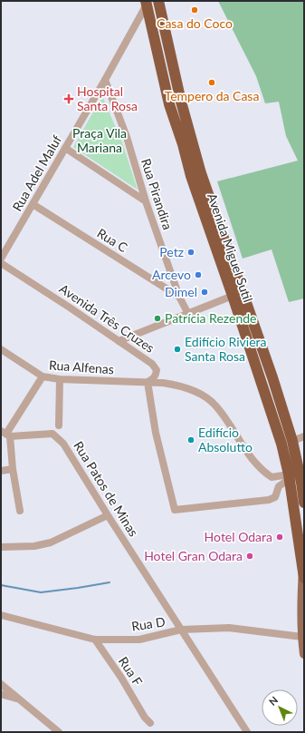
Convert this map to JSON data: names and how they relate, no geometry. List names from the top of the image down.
{
  "streets": {
    "highway": ["Avenida Miguel Sutil"],
    "street": [
      "Rua Adel Maluf",
      "Rua Pirandira",
      "Rua C",
      "Avenida Três Cruzes",
      "Rua Alfenas",
      "Rua Patos de Minas",
      "Rua D",
      "Rua F"
    ]
  },
  "crossings": [
    ["Rua Adel Maluf", "Rua Pirandira"],
    ["Rua Adel Maluf", "Rua C"],
    ["Rua Adel Maluf", "Avenida Miguel Sutil"],
    ["Rua Pirandira", "Rua C"],
    ["Avenida Miguel Sutil", "Rua D"],
    ["Avenida Três Cruzes", "Rua Alfenas"],
    ["Rua Patos de Minas", "Rua D"],
    ["Rua D", "Rua F"]
  ],
  "parks": ["Praça Vila Mariana"],
  "places": {
    "other": [
      "Casa do Coco",
      "Tempero da Casa",
      "Petz",
      "Arcevo",
      "Dimel",
      "Patrícia Rezende",
      "Edifício Riviera Santa Rosa",
      "Edifício Absolutto",
      "Hotel Odara",
      "Hotel Gran Odara"
    ],
    "health": ["Hospital Santa Rosa"]
  },
  "north": "top left"
}
